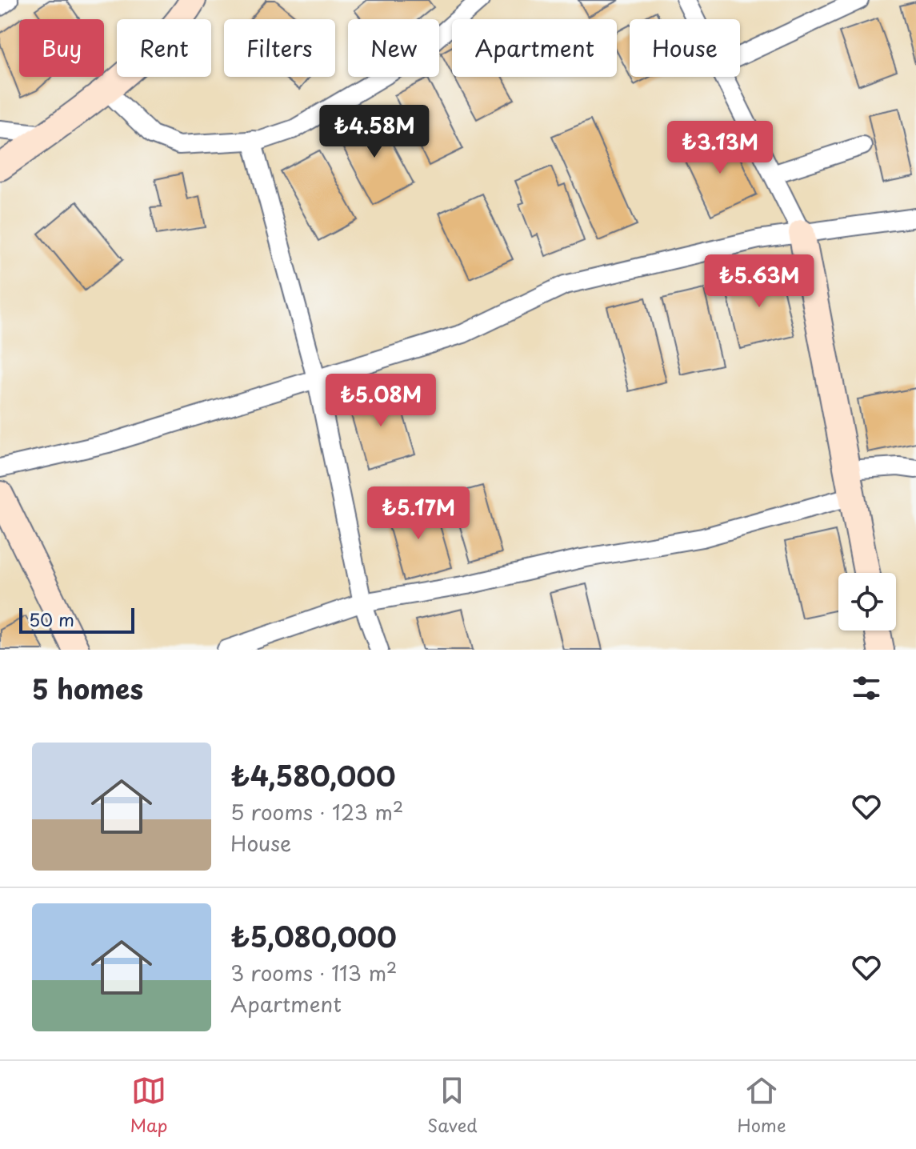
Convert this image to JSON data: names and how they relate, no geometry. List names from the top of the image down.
{
  "scale_bar": "50 m",
  "page": {
    "chip": [
      "Buy",
      "Rent",
      "Filters",
      "New",
      "Apartment",
      "House"
    ],
    "price": [
      "₺4.58M",
      "₺3.13M",
      "₺5.63M",
      "₺5.08M",
      "₺5.17M"
    ],
    "scale": "50 m",
    "heading": "5 homes",
    "list": [
      {
        "name": "₺4,580,000",
        "note": "5 rooms · 123 m² · House"
      },
      {
        "name": "₺5,080,000",
        "note": "3 rooms · 113 m² · Apartment"
      }
    ],
    "tabs": ["Map", "Saved", "Home"]
  }
}
